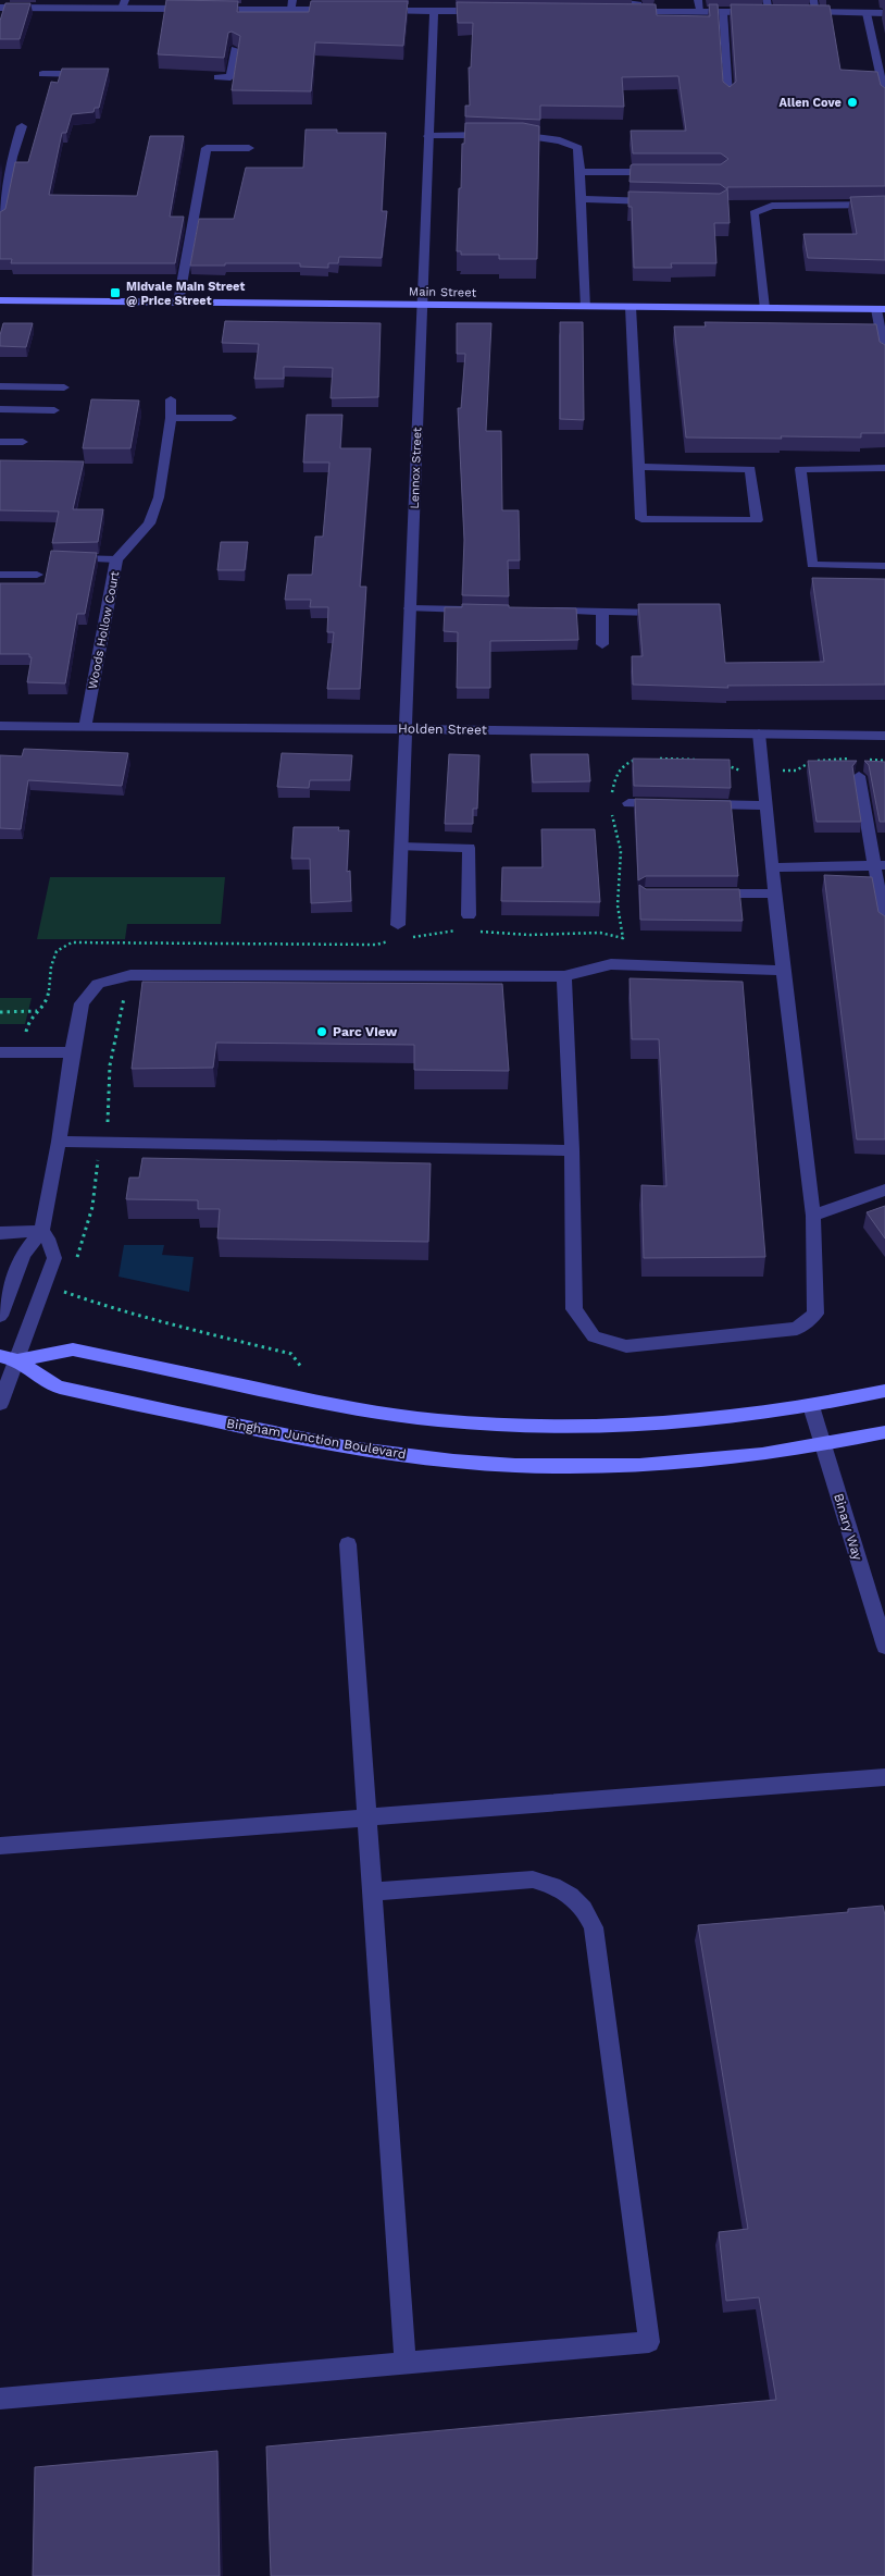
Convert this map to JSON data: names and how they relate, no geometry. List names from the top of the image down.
{
  "streets": {
    "main road": ["Main Street", "Bingham Junction Boulevard"],
    "street": [
      "Lennox Street",
      "Woods Hollow Court",
      "Holden Street",
      "Binary Way"
    ]
  },
  "crossings": [
    ["Main Street", "Lennox Street"],
    ["Lennox Street", "Holden Street"],
    ["Woods Hollow Court", "Holden Street"],
    ["Bingham Junction Boulevard", "Binary Way"]
  ],
  "places": {
    "other": ["Allen Cove", "Parc View"],
    "transit": ["Midvale Main Street @ Price Street"]
  }
}
